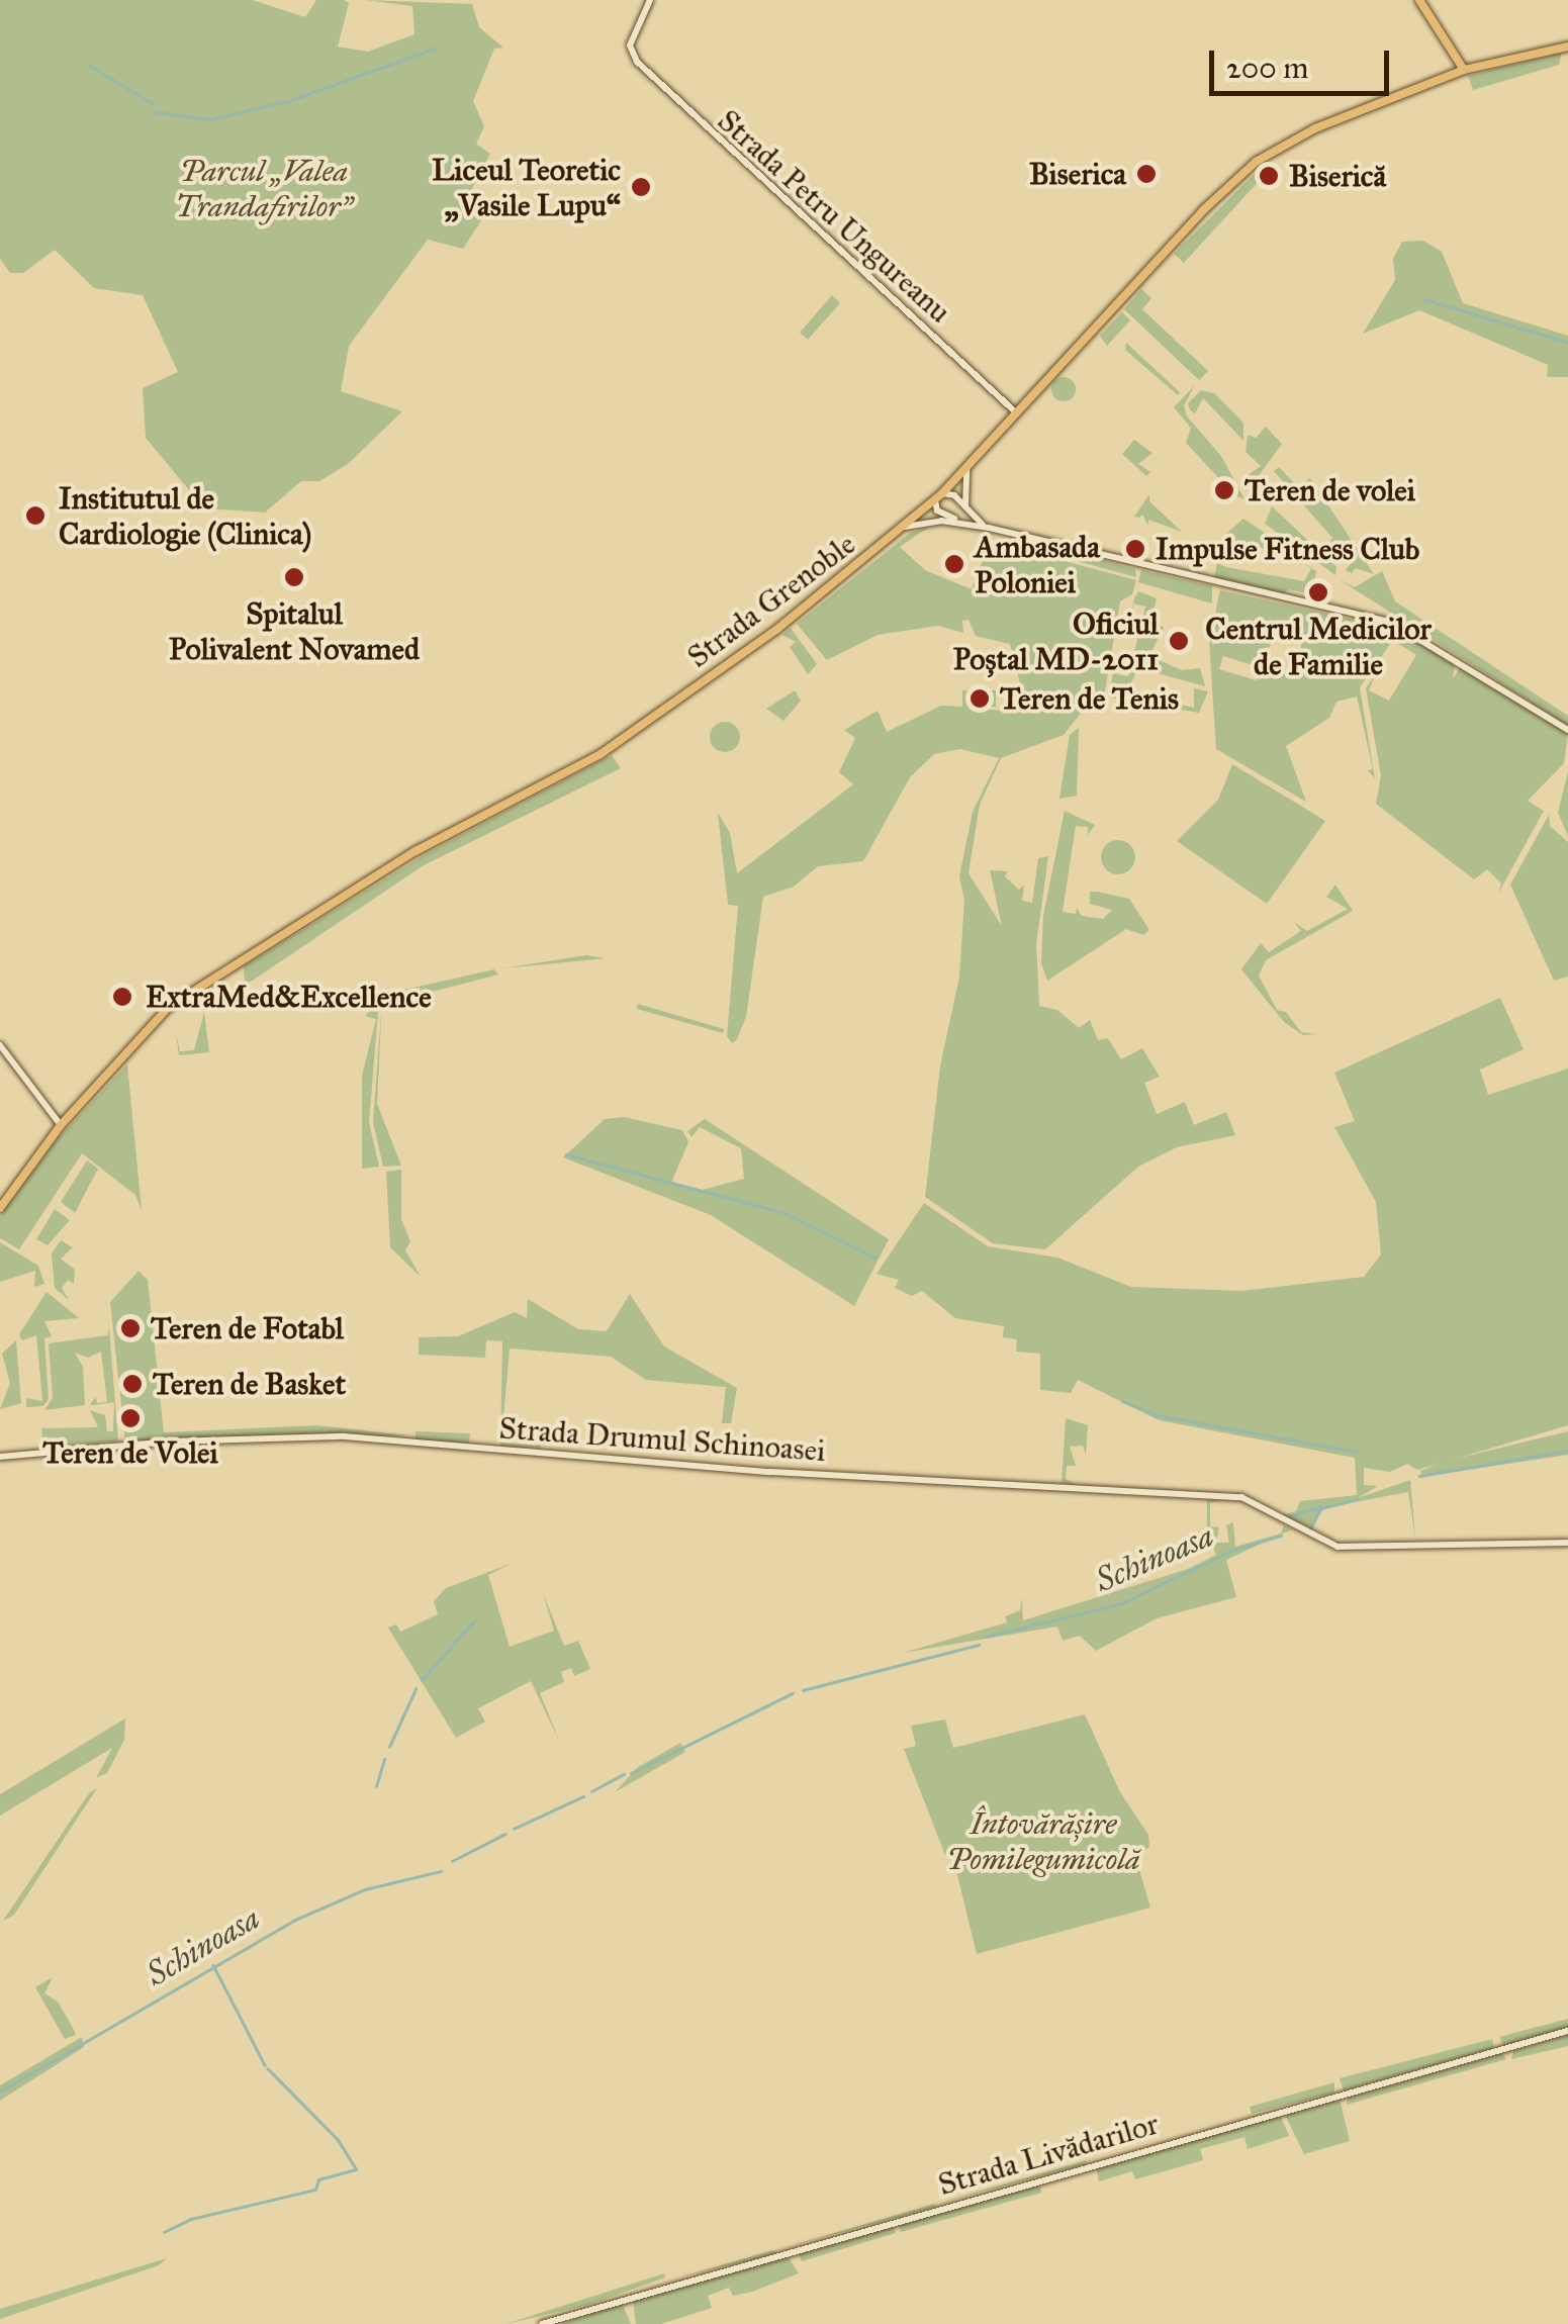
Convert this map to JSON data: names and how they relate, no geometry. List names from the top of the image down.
{
  "streets": {
    "main road": ["Strada Grenoble"],
    "street": ["Strada Petru Ungureanu", "Strada Drumul Schinoasei", "Strada Livădarilor"]
  },
  "crossings": [
    ["Strada Petru Ungureanu", "Strada Grenoble"]
  ],
  "water": ["Schinoasa"],
  "parks": ["Parcul „Valea Trandafirilor”", "Întovărășire Pomilegumicolă"],
  "places": [
    "Biserica",
    "Biserică",
    "Liceul Teoretic „Vasile Lupu“",
    "Teren de volei",
    "Institutul de Cardiologie (Clinica)",
    "Impulse Fitness Club",
    "Ambasada Poloniei",
    "Spitalul Polivalent Novamed",
    "Centrul Medicilor de Familie",
    "Oficiul Poștal MD-2011",
    "Teren de Tenis",
    "ExtraMed&Excellence",
    "Teren de Fotabl",
    "Teren de Basket",
    "Teren de Volei"
  ],
  "scale_bar": "200 m"
}
